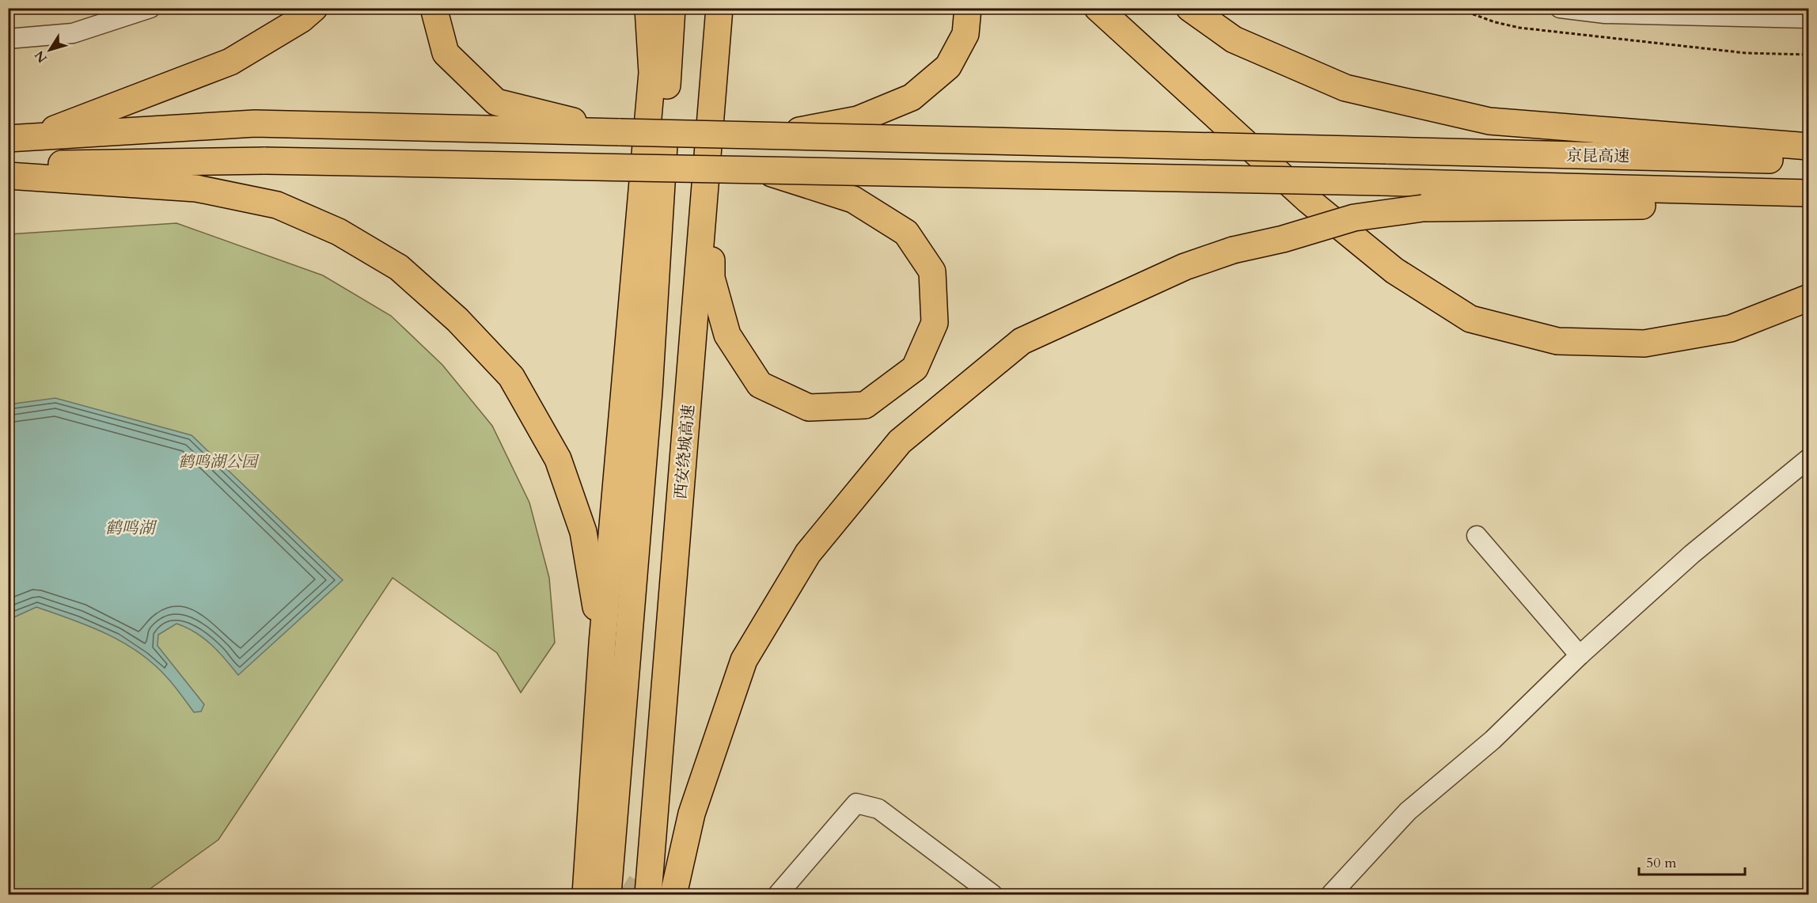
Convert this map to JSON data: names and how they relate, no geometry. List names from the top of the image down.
{
  "streets": {
    "highway": ["京昆高速", "西安绕城高速"]
  },
  "water": ["鹤鸣湖"],
  "parks": ["鹤鸣湖公园"],
  "scale_bar": "50 m",
  "north": "bottom left"
}
